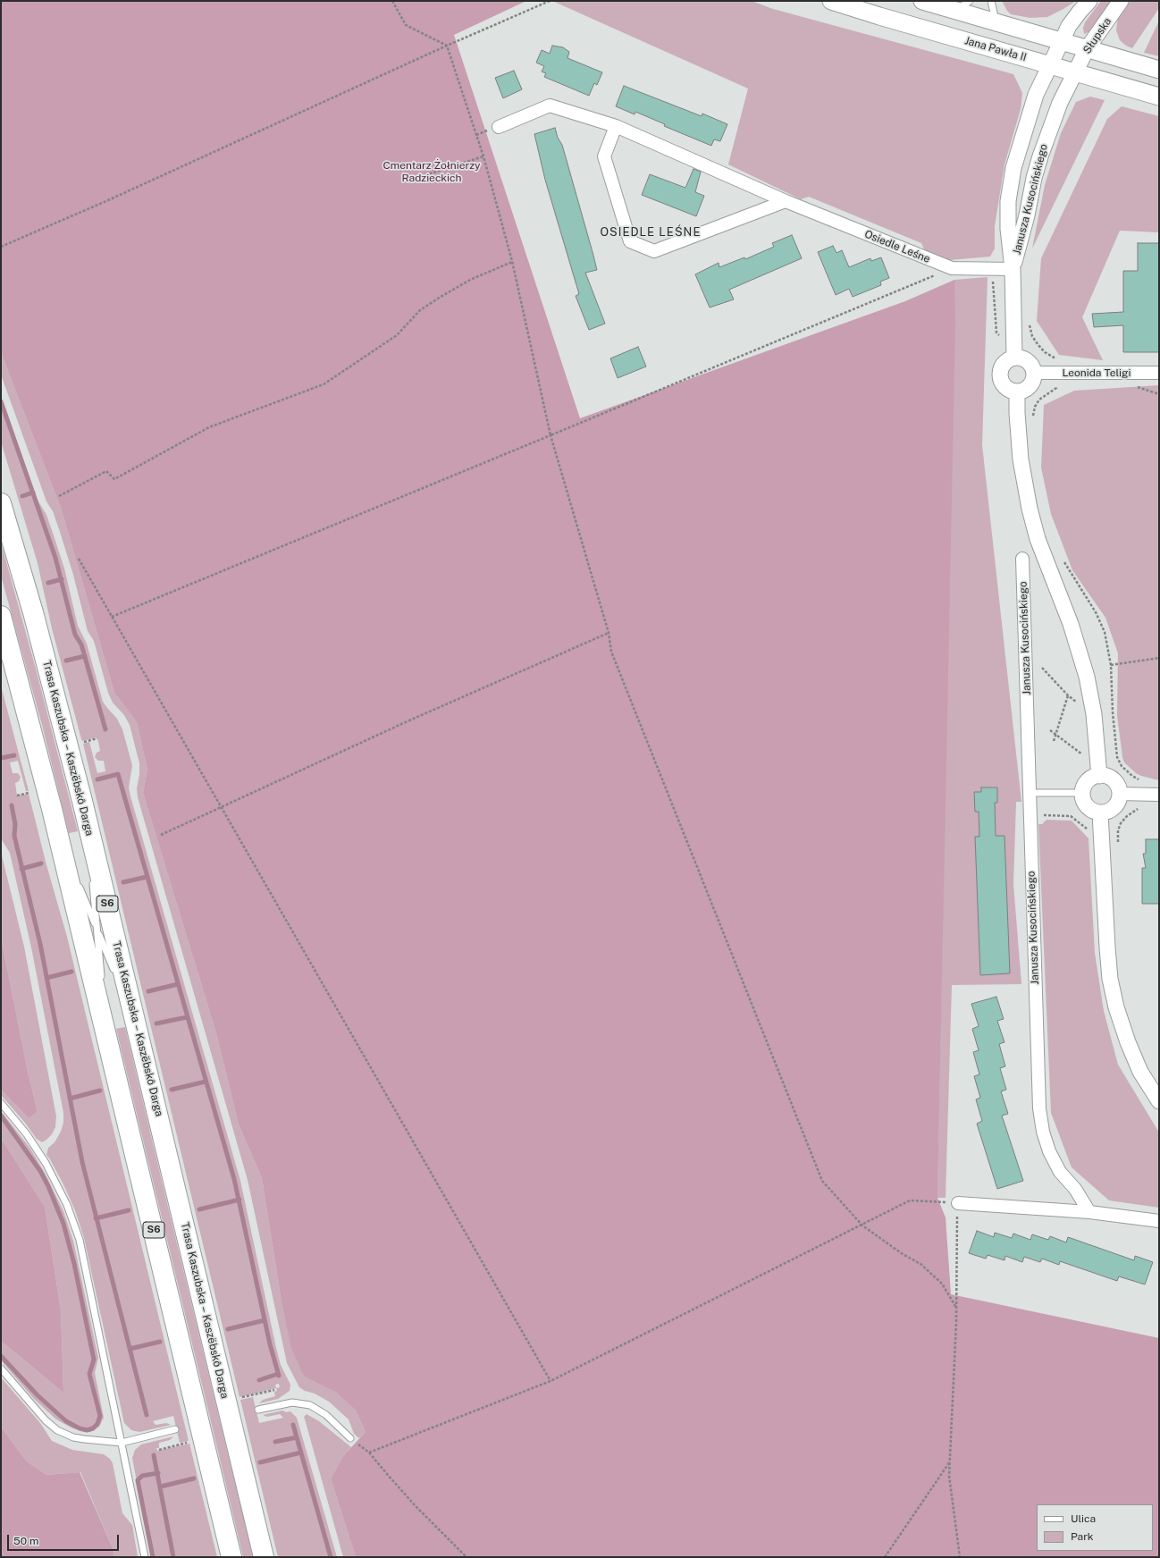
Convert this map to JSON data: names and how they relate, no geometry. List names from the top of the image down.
{
  "streets": {
    "highway": ["Trasa Kaszubska – Kaszëbskô Darga", "S6"],
    "main road": ["Jana Pawła II"],
    "street": [
      "Słupska",
      "Janusza Kusocińskiego",
      "Osiedle Leśne",
      "Leonida Teligi"
    ]
  },
  "crossings": [
    ["Słupska", "Jana Pawła II"],
    ["Słupska", "Janusza Kusocińskiego"],
    ["Jana Pawła II", "Janusza Kusocińskiego"],
    ["Janusza Kusocińskiego", "Osiedle Leśne"],
    ["Janusza Kusocińskiego", "Leonida Teligi"]
  ],
  "districts": ["OSIEDLE LEŚNE"],
  "parks": ["Cmentarz Żołnierzy Radzieckich"],
  "legend": ["Ulica", "Park"],
  "scale_bar": "50 m"
}
